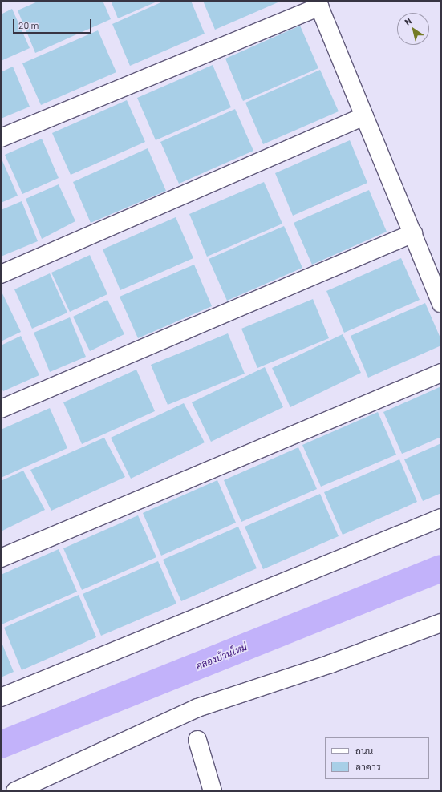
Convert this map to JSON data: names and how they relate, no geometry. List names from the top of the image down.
{
  "water": ["คลองบ้านใหม่"],
  "legend": ["ถนน", "อาคาร"],
  "scale_bar": "20 m",
  "north": "top left"
}
